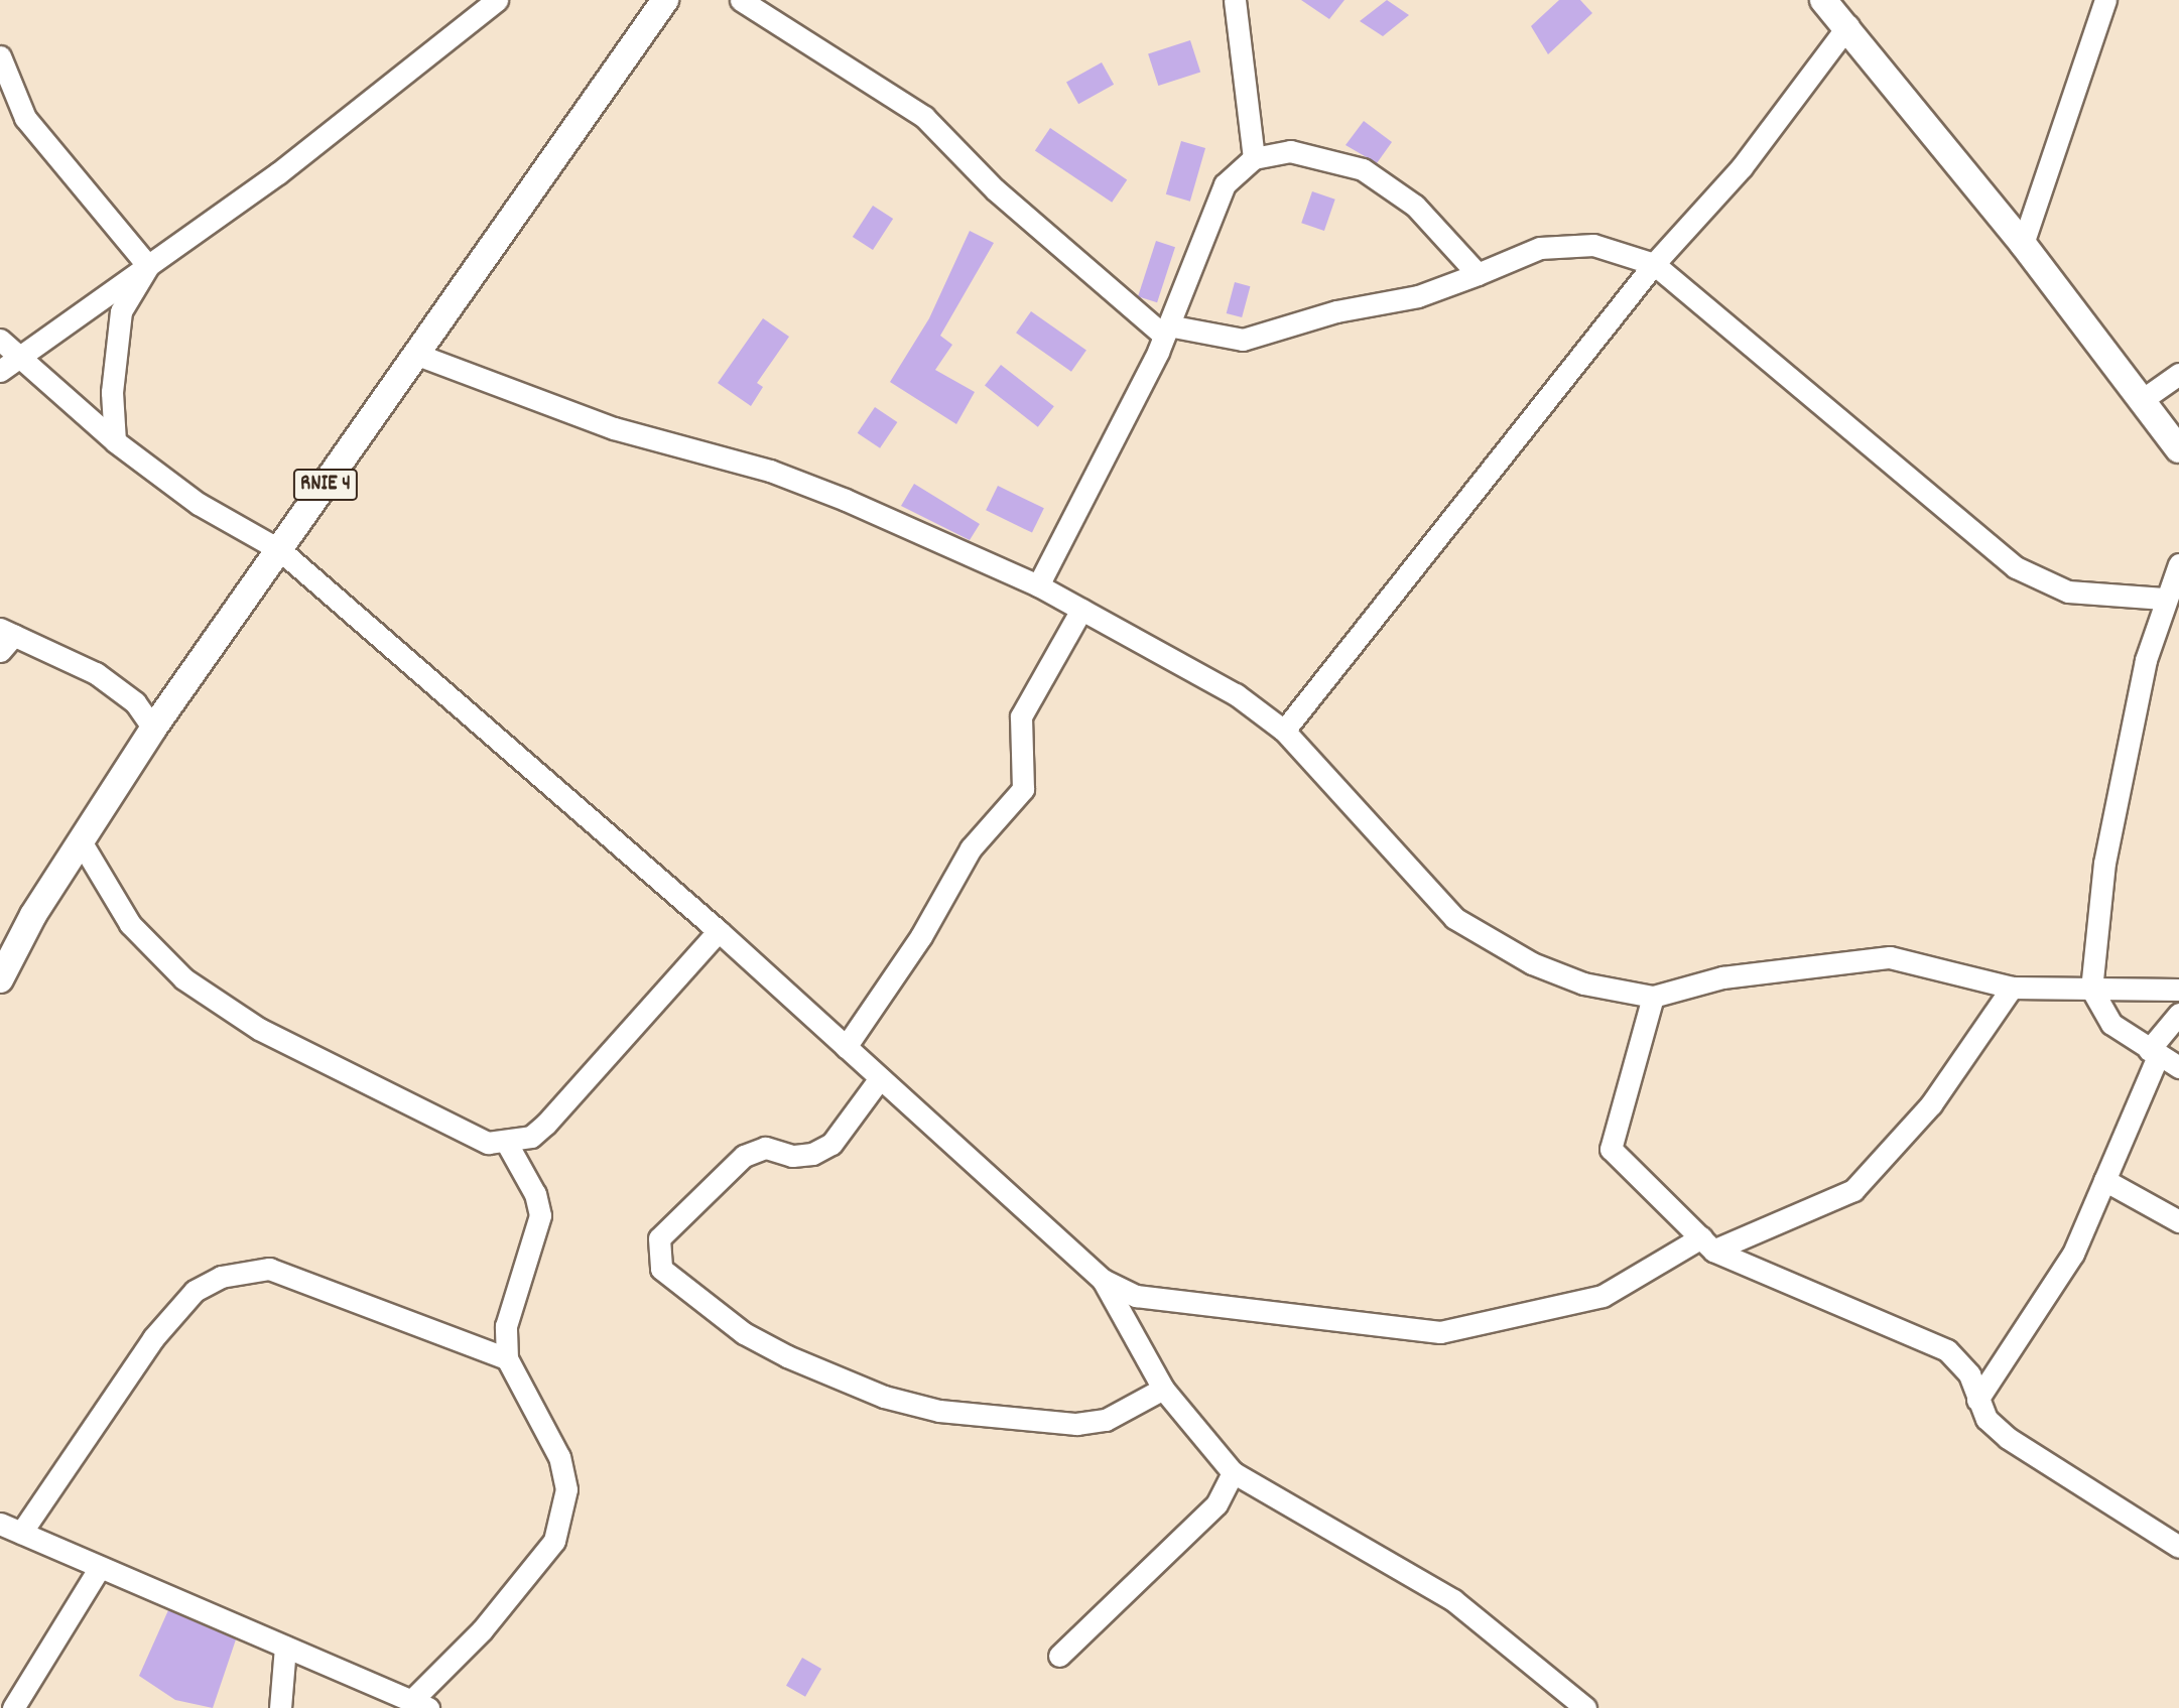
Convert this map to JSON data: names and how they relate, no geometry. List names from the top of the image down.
{
  "streets": {
    "main road": ["RNIE 4"]
  }
}
